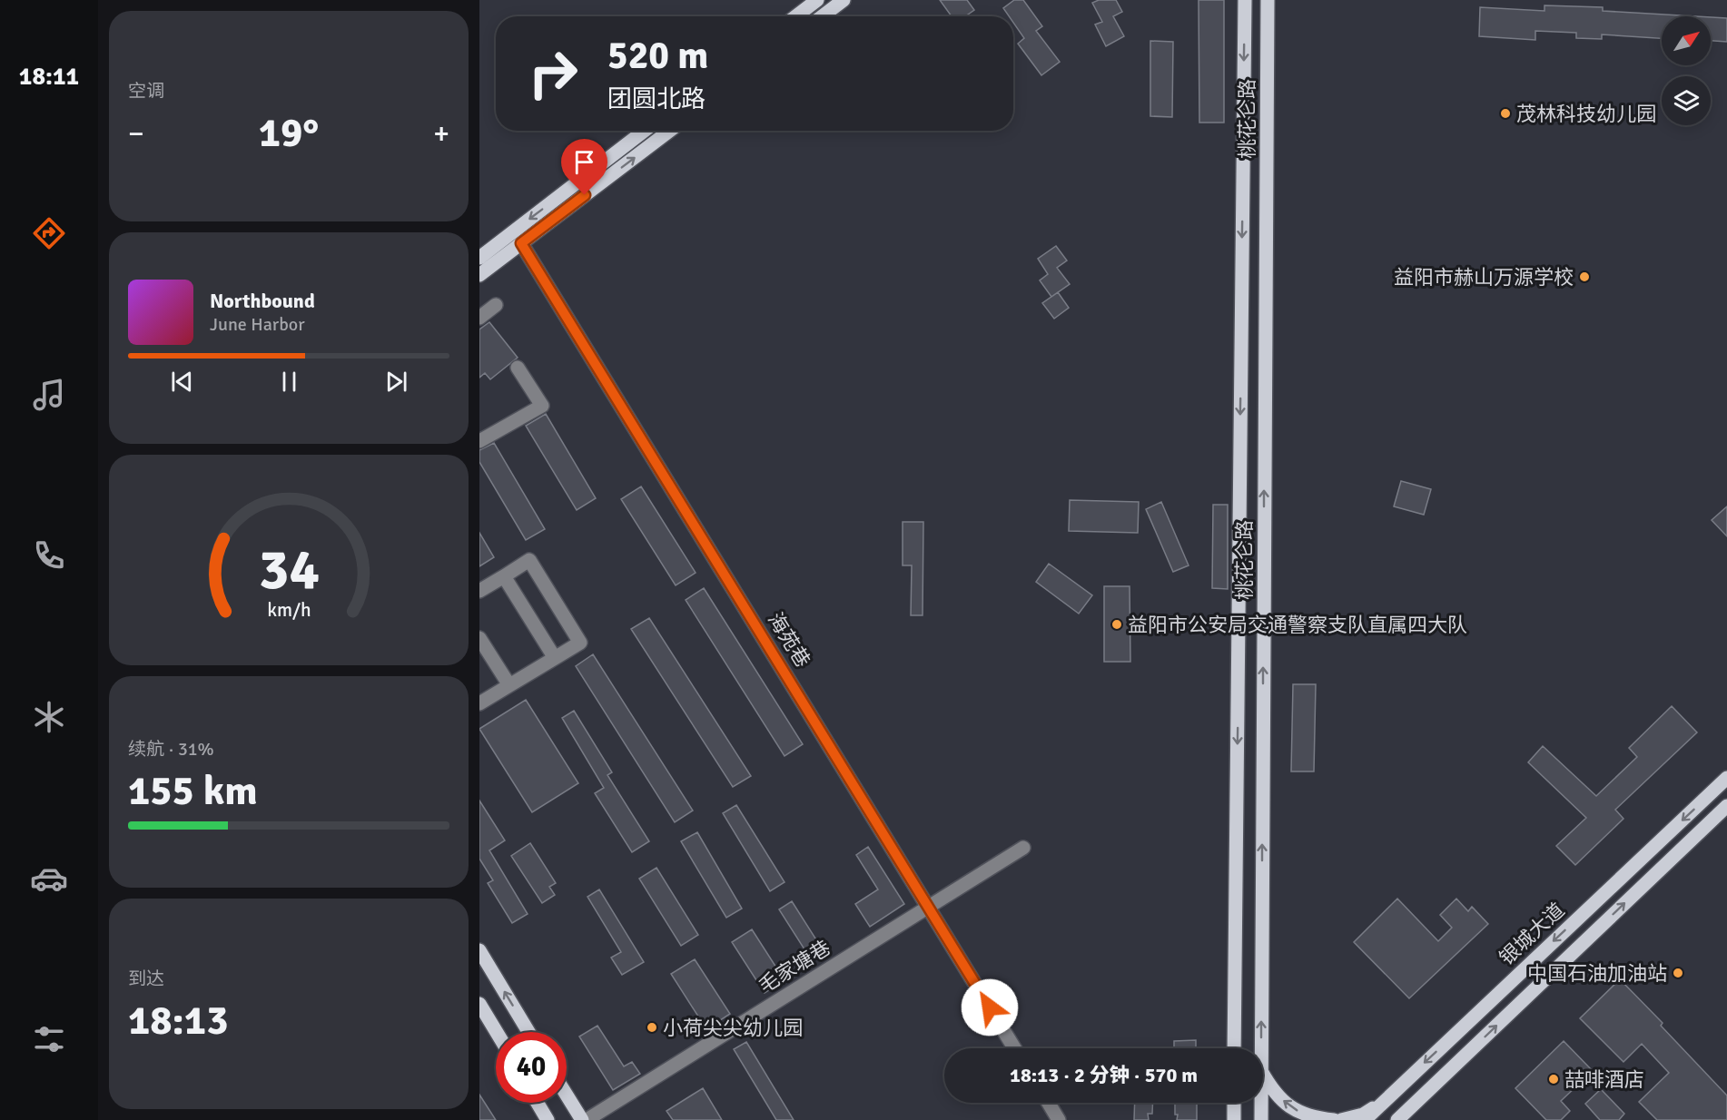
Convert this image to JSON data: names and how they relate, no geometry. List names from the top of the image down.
{
  "streets": {
    "main road": ["桃花仑路", "银城大道"],
    "street": ["海苑巷", "毛家塘巷"]
  },
  "crossings": [
    ["海苑巷", "毛家塘巷"]
  ],
  "places": [
    "茂林科技幼儿园",
    "益阳市赫山万源学校",
    "益阳市公安局交通警察支队直属四大队",
    "中国石油加油站",
    "小荷尖尖幼儿园",
    "喆啡酒店"
  ],
  "north": "top right",
  "page": {
    "tabs": "18:11",
    "tile": [
      "空调",
      ["续航 · 31%", "155 km"],
      ["到达", "18:13"]
    ],
    "turn": ["520 m", "团圆北路"],
    "heat": ["−", "19°", "+"],
    "song": ["Northbound", "June Harbor"],
    "limit": "40",
    "trip": "18:13 · 2 分钟 · 570 m",
    "gauge": ["34", "km/h"]
  }
}
